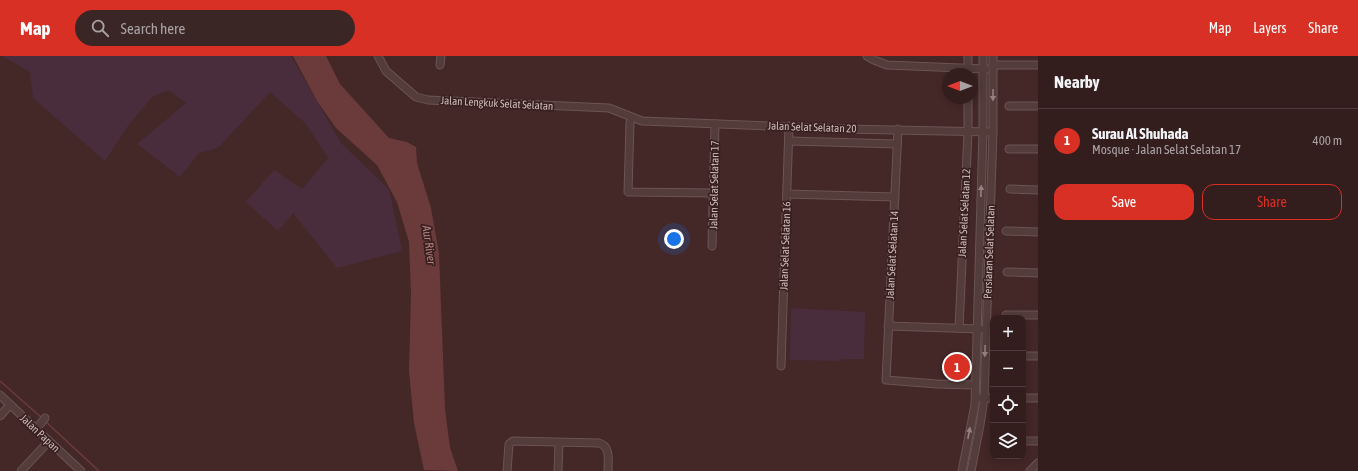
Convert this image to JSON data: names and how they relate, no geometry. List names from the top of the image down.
{
  "streets": {
    "street": [
      "Jalan Lengkuk Selat Selatan",
      "Jalan Selat Selatan 20",
      "Jalan Selat Selatan 17",
      "Jalan Selat Selatan 12",
      "Jalan Selat Selatan 16",
      "Persiaran Selat Selatan",
      "Jalan Selat Selatan 14",
      "Jalan Papan"
    ]
  },
  "crossings": [
    ["Jalan Lengkuk Selat Selatan", "Jalan Selat Selatan 20"],
    ["Jalan Selat Selatan 20", "Jalan Selat Selatan 17"],
    ["Jalan Selat Selatan 20", "Jalan Selat Selatan 12"],
    ["Jalan Selat Selatan 20", "Jalan Selat Selatan 16"],
    ["Jalan Selat Selatan 20", "Persiaran Selat Selatan"],
    ["Jalan Selat Selatan 20", "Jalan Selat Selatan 14"],
    ["Persiaran Selat Selatan", "Jalan Selat Selatan 14"]
  ],
  "water": ["Aur River"],
  "north": "left",
  "page": {
    "header": "Map",
    "search": "Search here",
    "nav": ["Map", "Layers", "Share"],
    "heading": "Nearby",
    "list": [
      {
        "mark": "1",
        "name": "Surau Al Shuhada",
        "note": "Mosque · Jalan Selat Selatan 17",
        "value": "400 m"
      }
    ],
    "buttons": ["Save", "Share"],
    "map_buttons": ["+", "−"],
    "pins": "1"
  }
}
